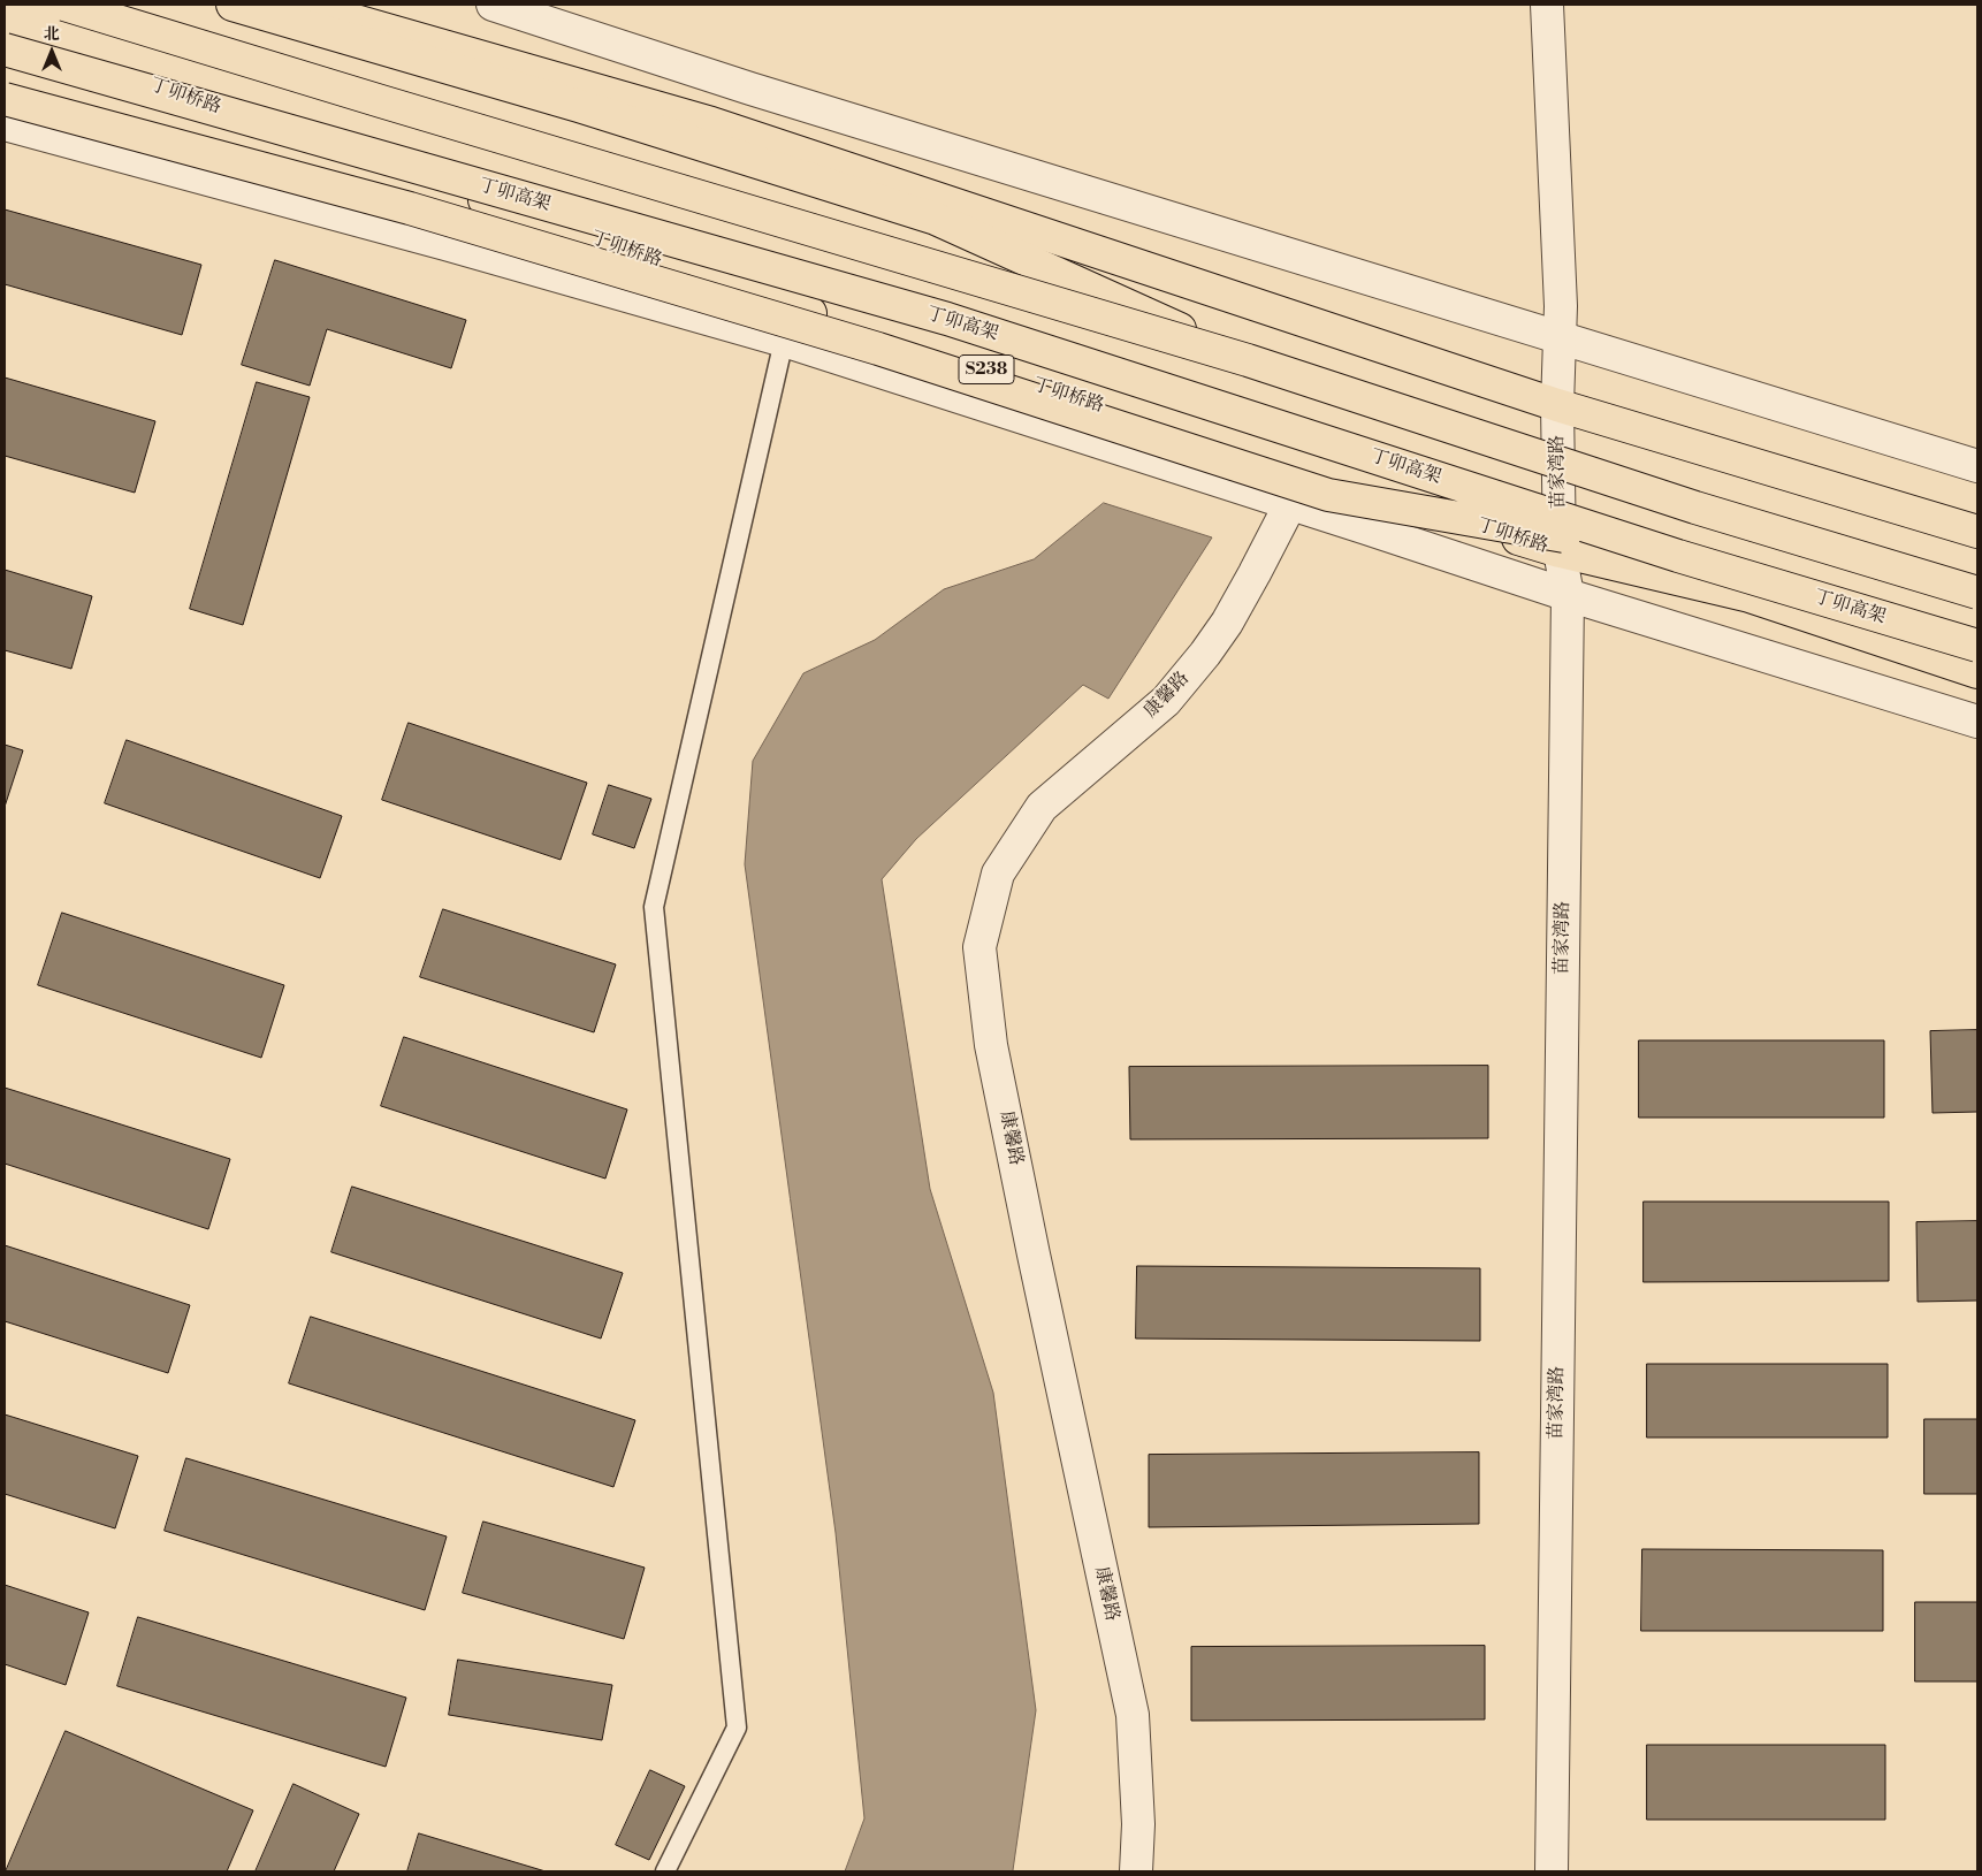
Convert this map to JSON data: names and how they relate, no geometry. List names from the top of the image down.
{
  "streets": {
    "main road": ["丁卯桥路", "丁卯高架", "S238"],
    "street": ["苗家湾路", "康馨路"]
  },
  "crossings": [
    ["丁卯桥路", "苗家湾路"]
  ],
  "north": "top"
}
